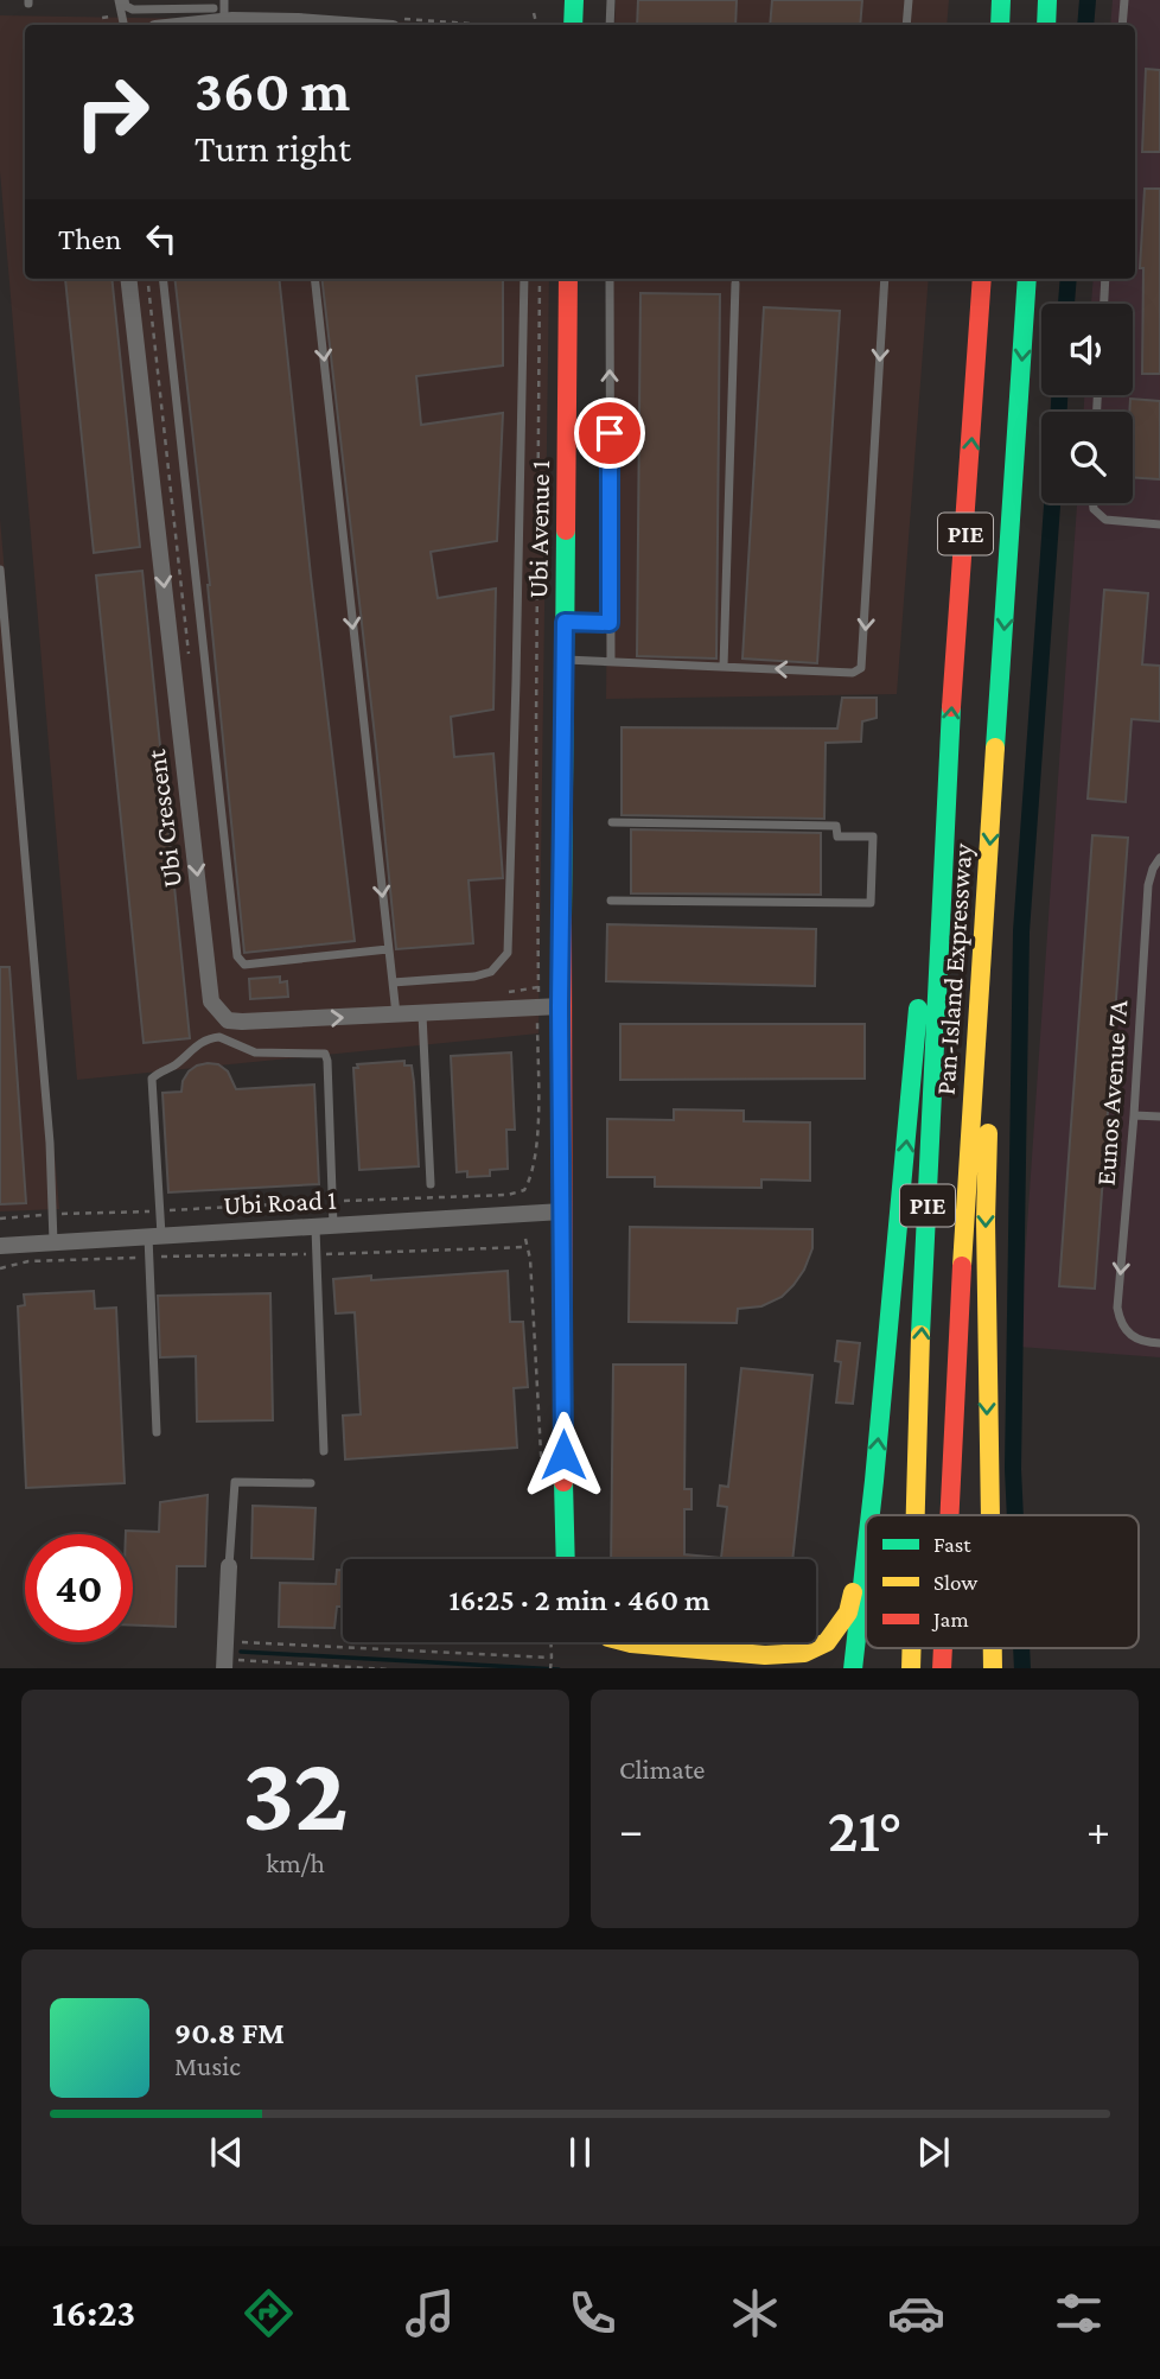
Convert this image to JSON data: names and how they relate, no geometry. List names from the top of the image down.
{
  "streets": {
    "main road": ["Ubi Avenue 1", "PIE", "Pan-Island Expressway"],
    "street": ["Ubi Crescent", "Ubi Road 1"],
    "lane": ["Eunos Avenue 7A"]
  },
  "crossings": [
    ["Ubi Avenue 1", "Ubi Crescent"],
    ["Ubi Avenue 1", "Ubi Road 1"]
  ],
  "one_way": ["Ubi Crescent", "Eunos Avenue 7A"],
  "legend": ["Fast", "Slow", "Jam"],
  "page": {
    "turn": ["360 m", "Turn right"],
    "then": "Then",
    "limit": "40",
    "trip": "16:25 · 2 min · 460 m",
    "tile": [
      ["32", "km/h"],
      "Climate"
    ],
    "heat": ["−", "21°", "+"],
    "song": ["90.8 FM", "Music"],
    "tabs": "16:23"
  }
}
